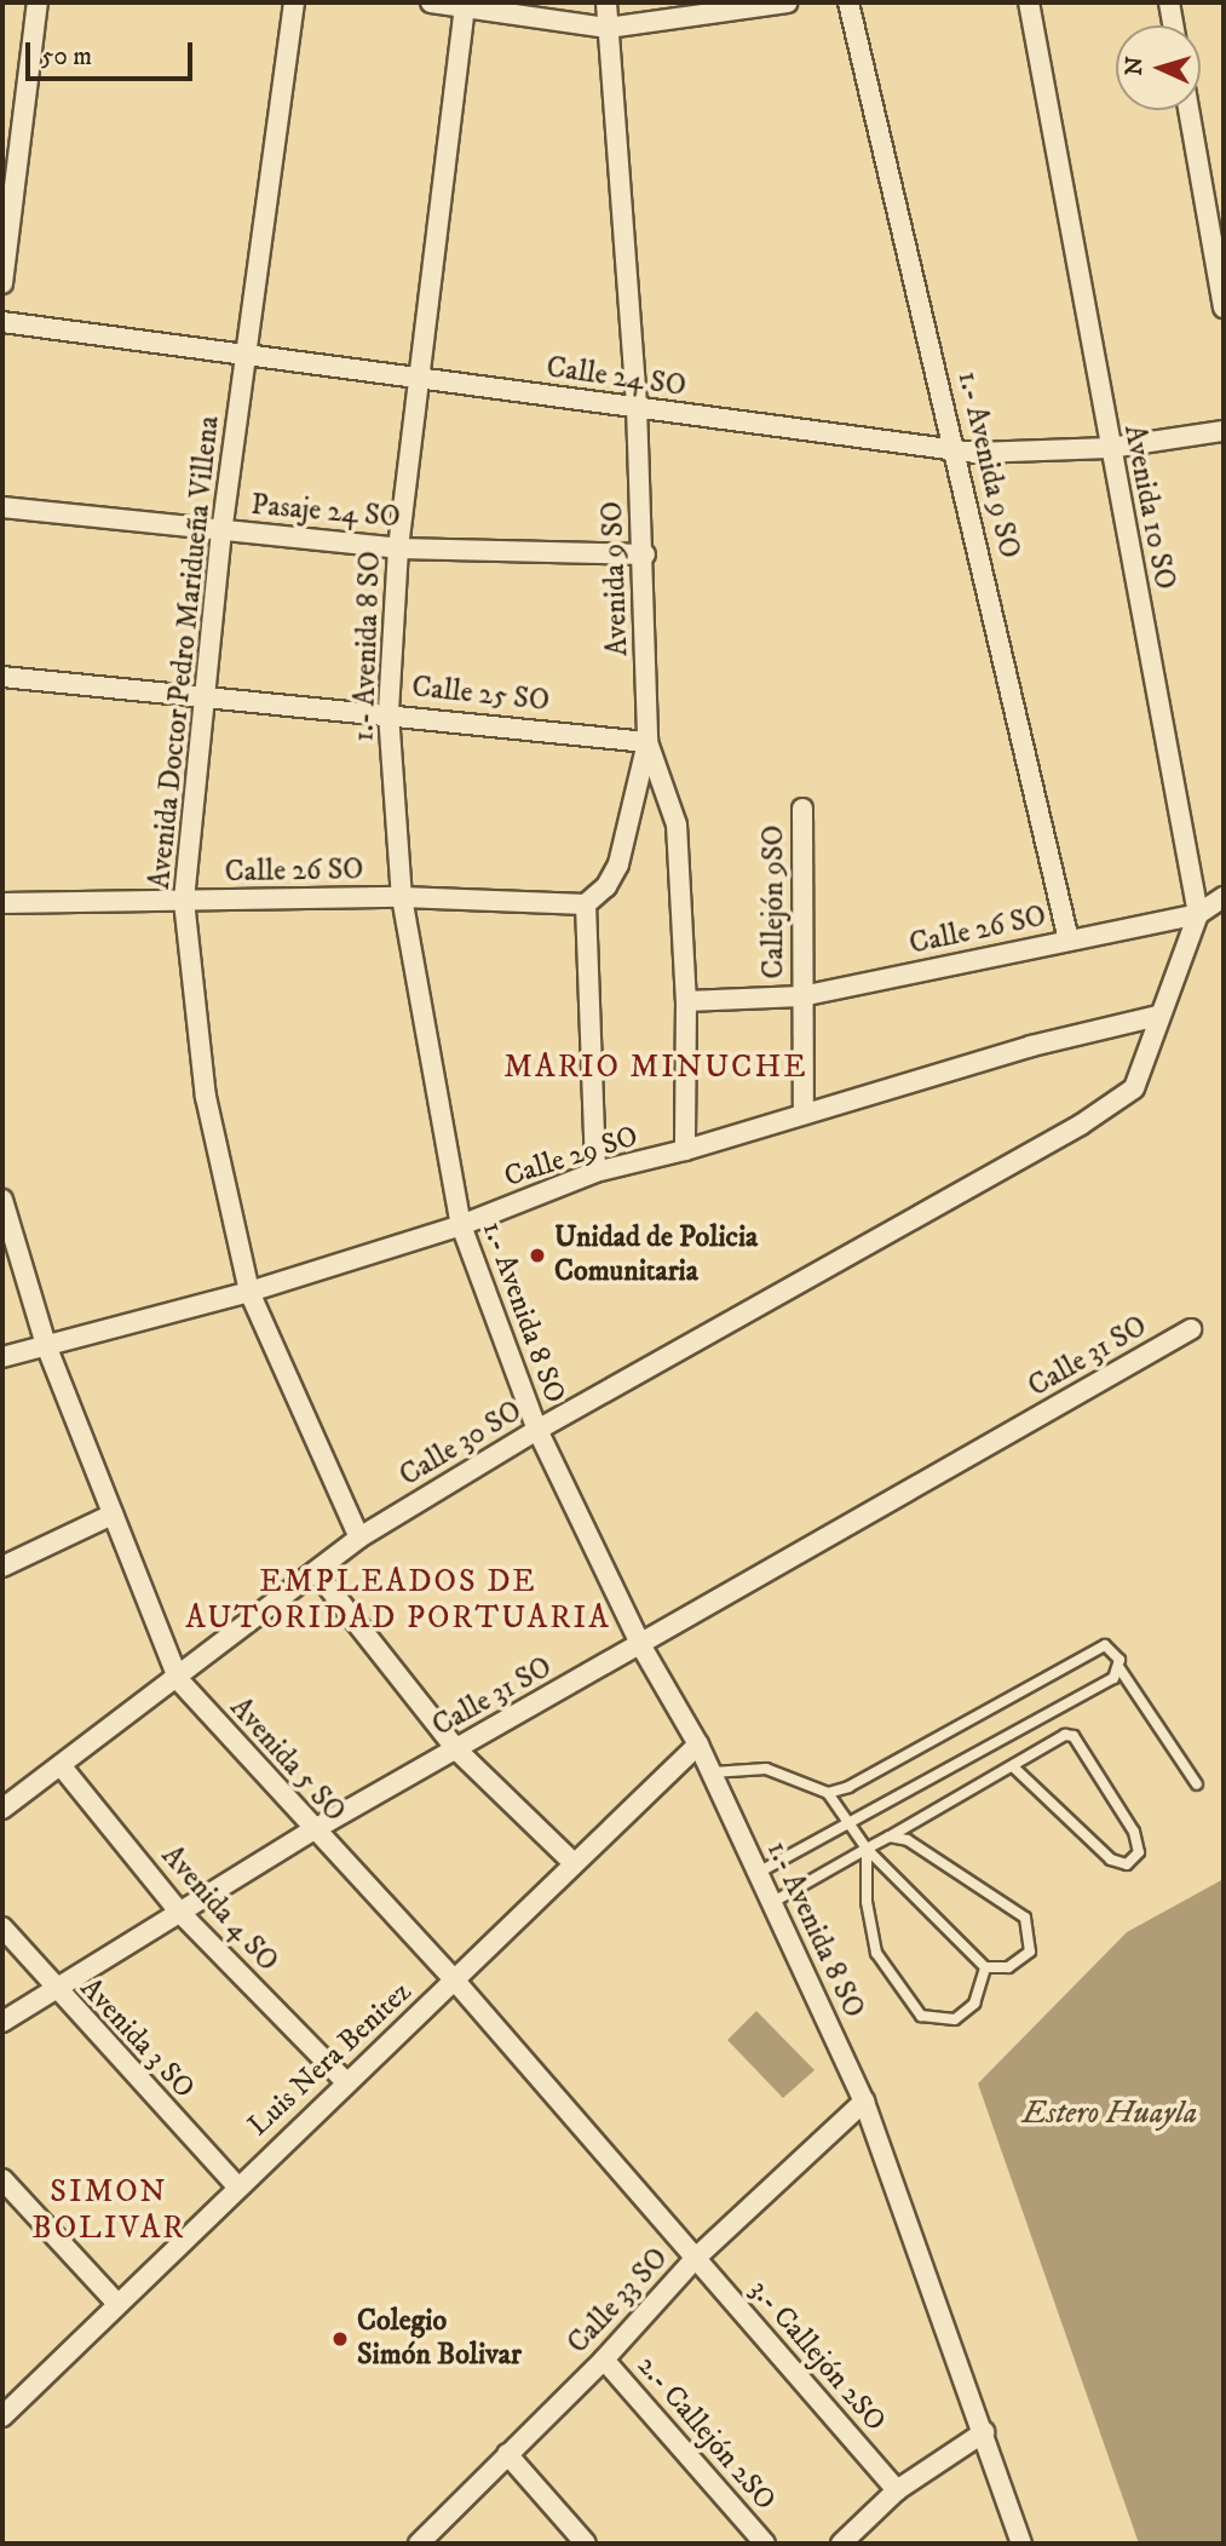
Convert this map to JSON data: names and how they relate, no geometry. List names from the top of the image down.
{
  "streets": {
    "street": [
      "Calle 24 SO",
      "1.- Avenida 9 SO",
      "Avenida 10 SO",
      "Pasaje 24 SO",
      "Avenida 9 SO",
      "1.- Avenida 8 SO",
      "Avenida Doctor Pedro Maridueña Villena",
      "Calle 25 SO",
      "Calle 26 SO",
      "Callejón 9SO",
      "Calle 29 SO",
      "Calle 31 SO",
      "Calle 30 SO",
      "Avenida 5 SO",
      "Avenida 4 SO",
      "Avenida 3 SO",
      "Luis Nera Benitez",
      "Calle 33 SO",
      "3.- Callejón 2SO",
      "2.- Callejón 2SO"
    ]
  },
  "crossings": [
    ["Calle 24 SO", "1.- Avenida 9 SO"],
    ["Calle 24 SO", "Avenida 10 SO"],
    ["Calle 24 SO", "Avenida 9 SO"],
    ["Calle 24 SO", "1.- Avenida 8 SO"],
    ["Calle 24 SO", "Avenida Doctor Pedro Maridueña Villena"],
    ["1.- Avenida 9 SO", "Calle 26 SO"],
    ["Avenida 10 SO", "Calle 26 SO"],
    ["Pasaje 24 SO", "Avenida 9 SO"],
    ["Pasaje 24 SO", "1.- Avenida 8 SO"],
    ["Pasaje 24 SO", "Avenida Doctor Pedro Maridueña Villena"],
    ["Avenida 9 SO", "Calle 25 SO"],
    ["Avenida 9 SO", "Calle 26 SO"],
    ["Avenida 9 SO", "Calle 29 SO"],
    ["1.- Avenida 8 SO", "Calle 25 SO"],
    ["1.- Avenida 8 SO", "Calle 26 SO"],
    ["1.- Avenida 8 SO", "Calle 29 SO"],
    ["1.- Avenida 8 SO", "Calle 31 SO"],
    ["1.- Avenida 8 SO", "Calle 30 SO"],
    ["1.- Avenida 8 SO", "Luis Nera Benitez"],
    ["1.- Avenida 8 SO", "Calle 33 SO"],
    ["Avenida Doctor Pedro Maridueña Villena", "Calle 25 SO"],
    ["Avenida Doctor Pedro Maridueña Villena", "Calle 26 SO"],
    ["Avenida Doctor Pedro Maridueña Villena", "Calle 29 SO"],
    ["Avenida Doctor Pedro Maridueña Villena", "Calle 30 SO"],
    ["Calle 26 SO", "Callejón 9SO"],
    ["Callejón 9SO", "Calle 29 SO"],
    ["Calle 29 SO", "Calle 30 SO"],
    ["Calle 29 SO", "Avenida 5 SO"],
    ["Calle 31 SO", "Avenida 5 SO"],
    ["Calle 31 SO", "Avenida 4 SO"],
    ["Calle 31 SO", "Avenida 3 SO"],
    ["Calle 30 SO", "Avenida 5 SO"],
    ["Calle 30 SO", "Avenida 4 SO"],
    ["Avenida 5 SO", "Luis Nera Benitez"],
    ["Avenida 5 SO", "Calle 33 SO"],
    ["Avenida 5 SO", "3.- Callejón 2SO"],
    ["Avenida 4 SO", "Luis Nera Benitez"],
    ["Avenida 3 SO", "Luis Nera Benitez"],
    ["Calle 33 SO", "3.- Callejón 2SO"],
    ["Calle 33 SO", "2.- Callejón 2SO"]
  ],
  "districts": ["MARIO MINUCHE", "EMPLEADOS DE AUTORIDAD PORTUARIA", "SIMON BOLIVAR"],
  "water": ["Estero Huayla"],
  "places": ["Unidad de Policia Comunitaria", "Colegio Simón Bolivar"],
  "scale_bar": "50 m",
  "north": "left"
}
